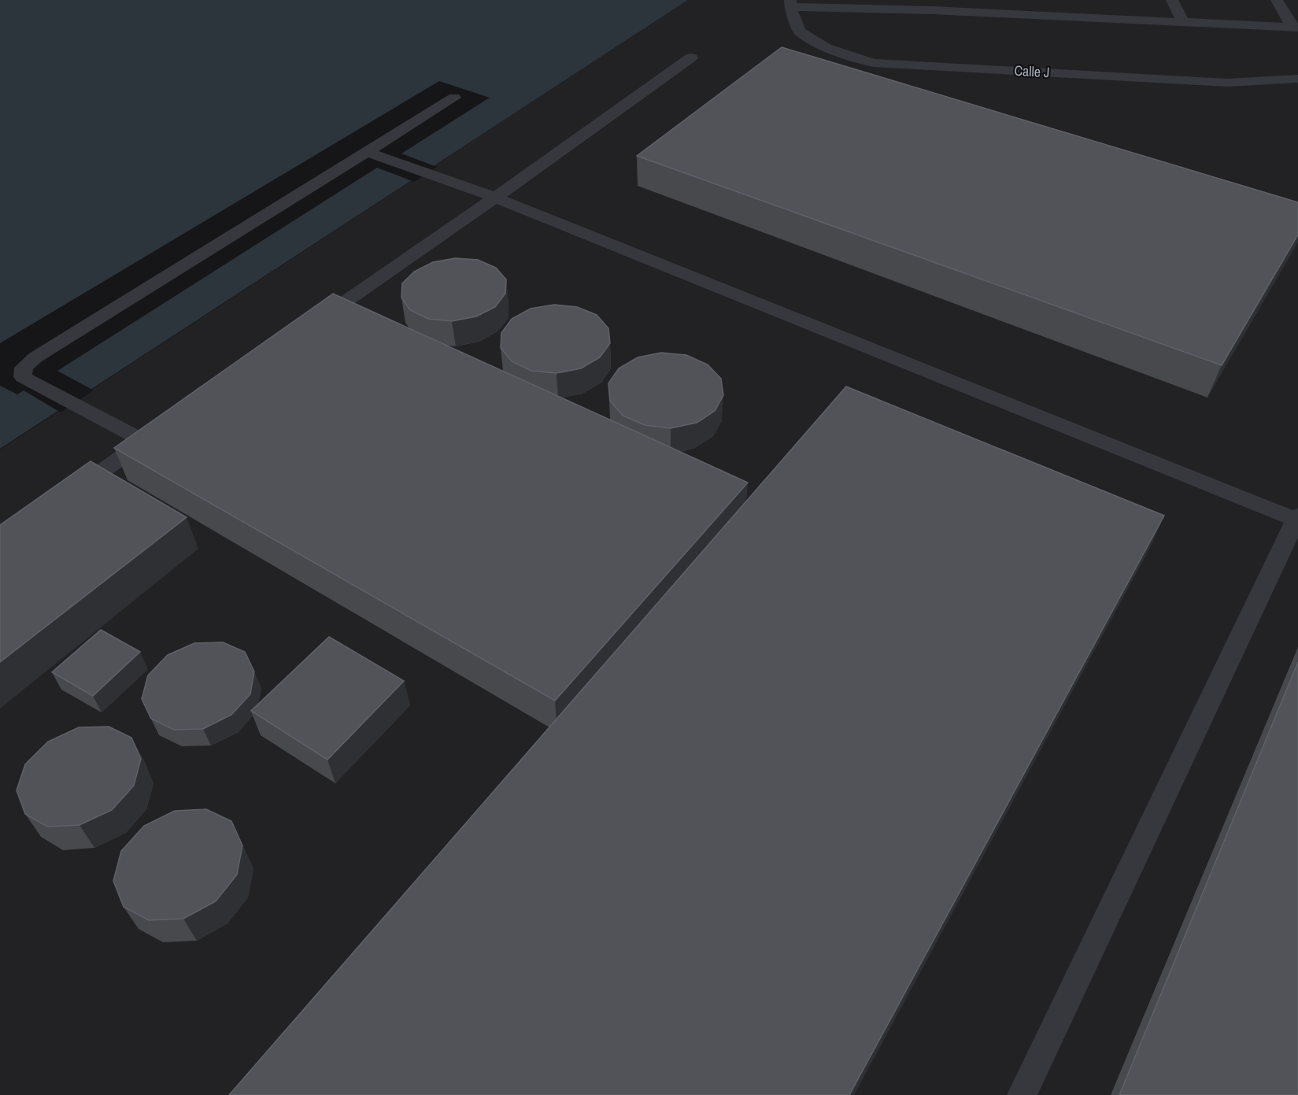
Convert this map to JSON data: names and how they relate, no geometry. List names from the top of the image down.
{
  "streets": {
    "lane": ["Calle J"]
  }
}
